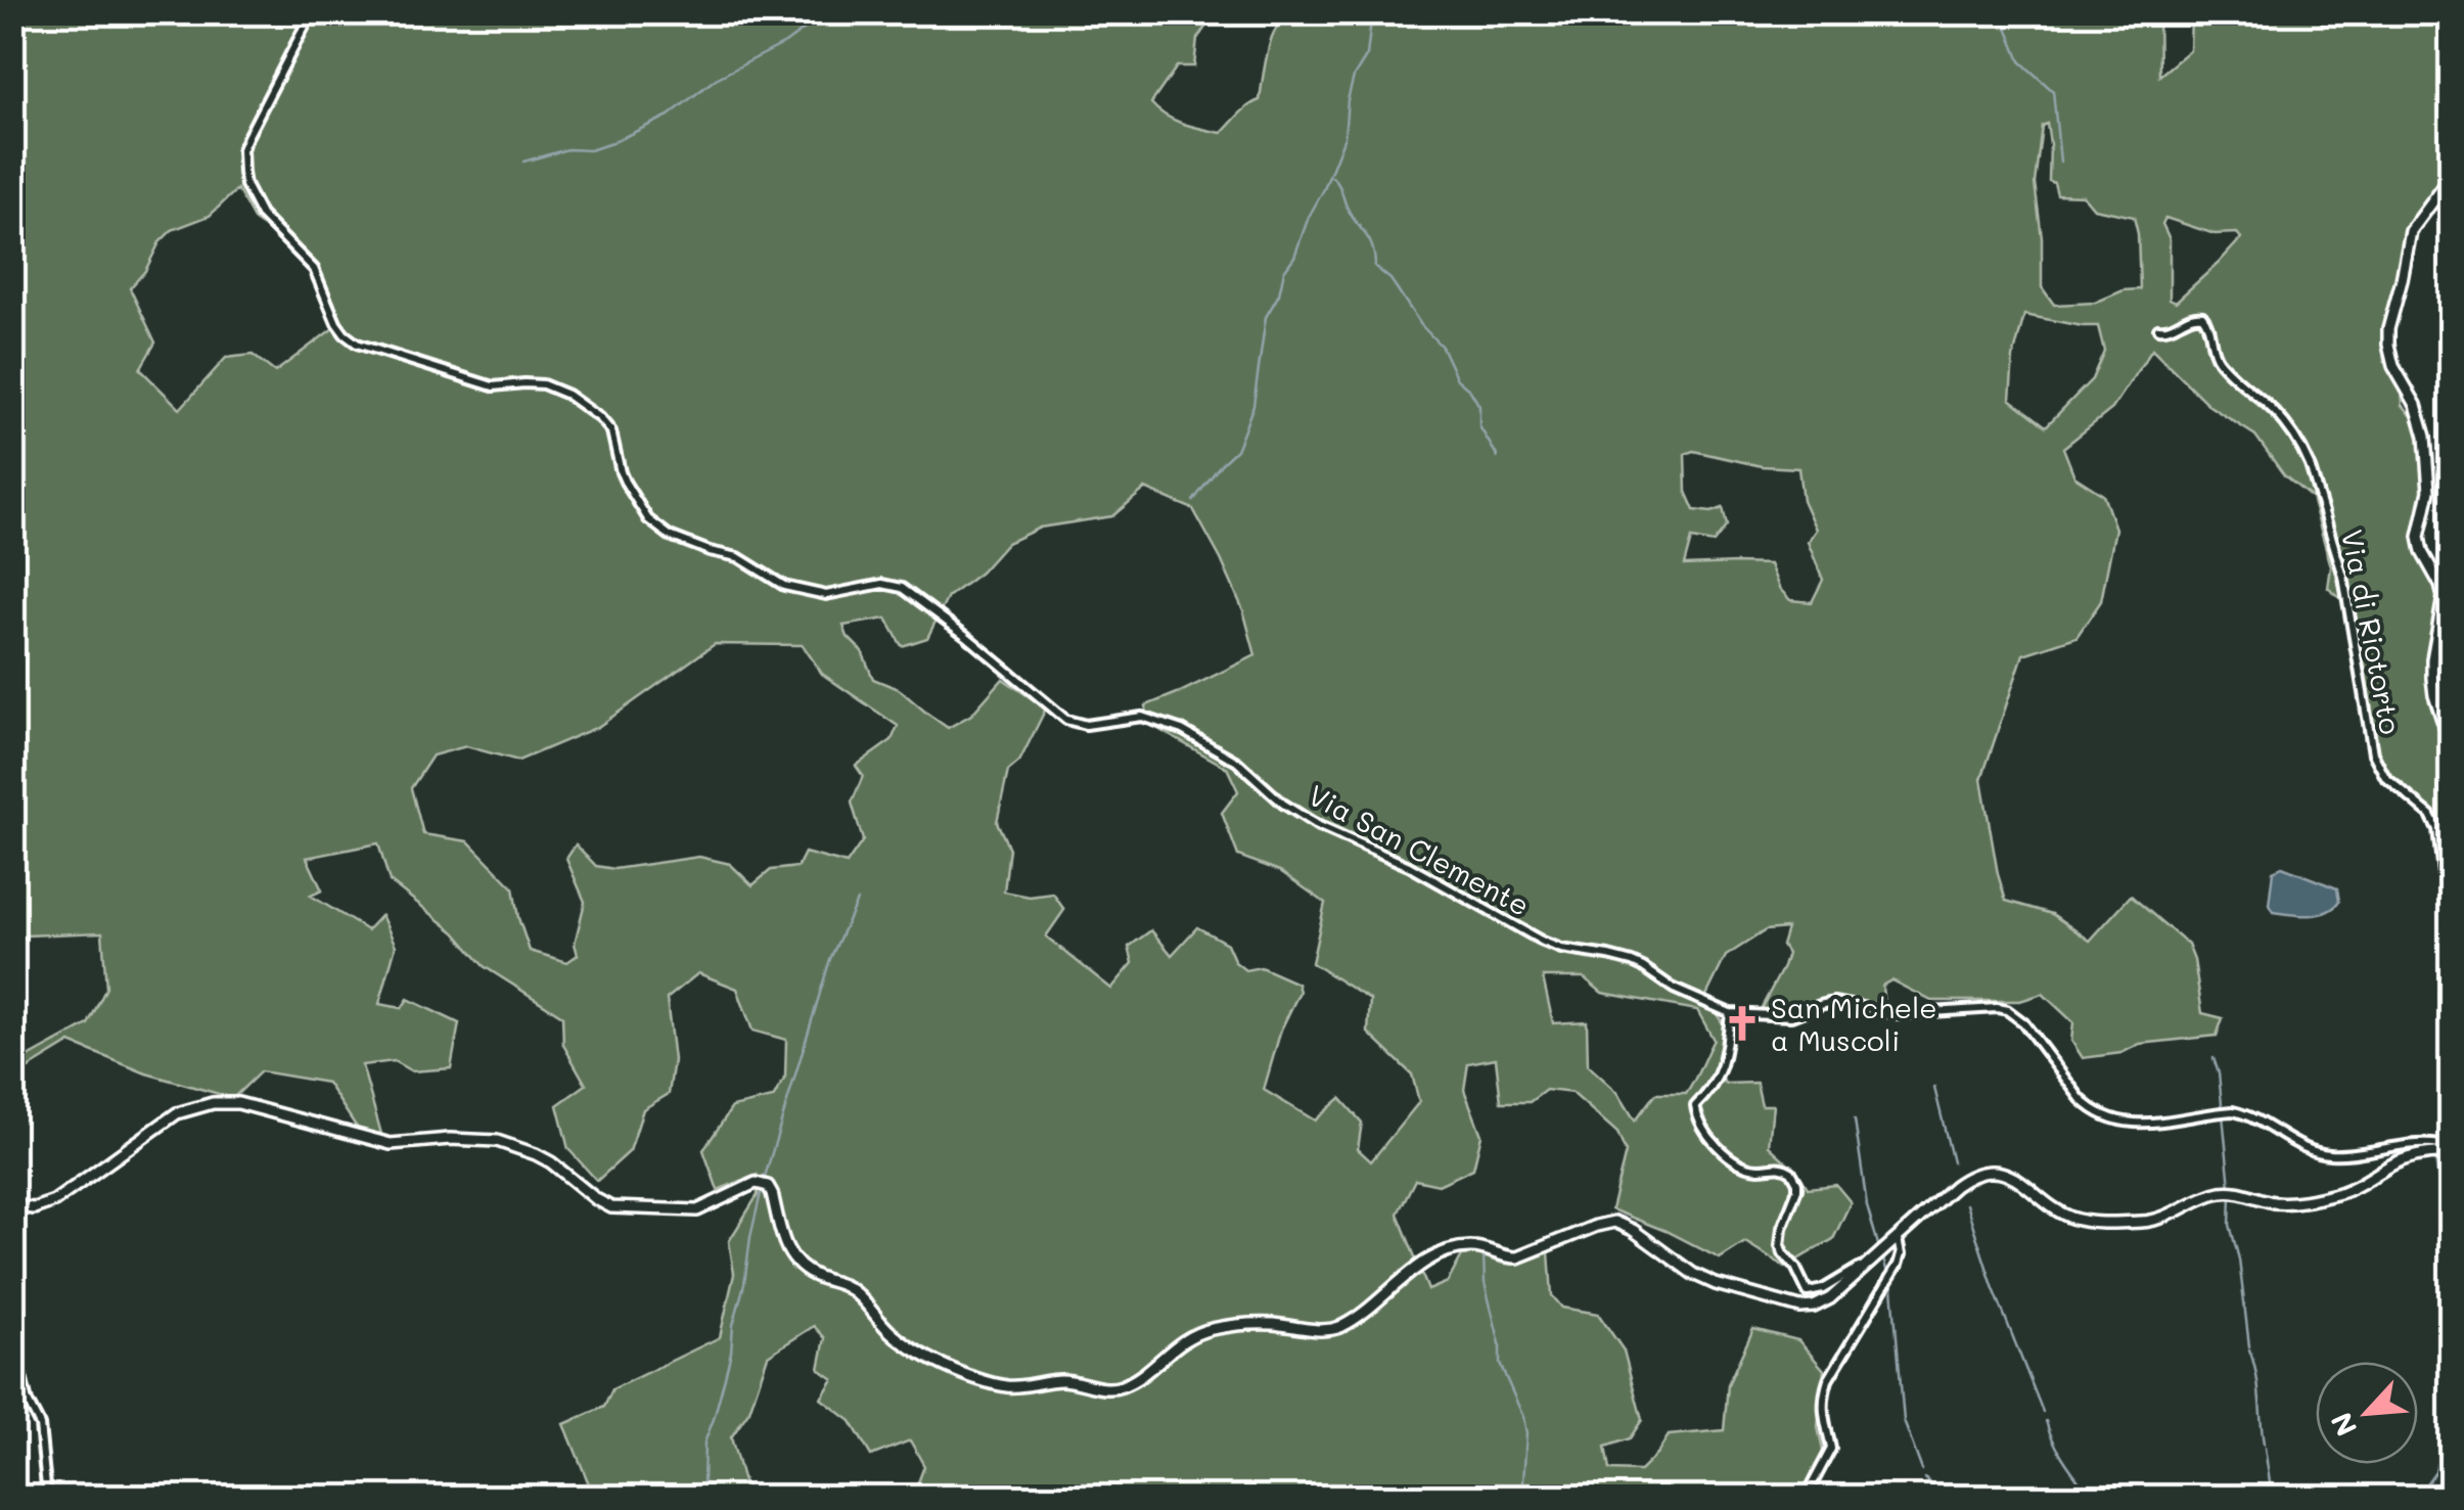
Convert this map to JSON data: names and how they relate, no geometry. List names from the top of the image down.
{
  "streets": {
    "street": ["Via di Riotorto", "Via San Clemente"]
  },
  "places": {
    "church": ["San Michele a Muscoli"]
  },
  "north": "bottom left"
}
